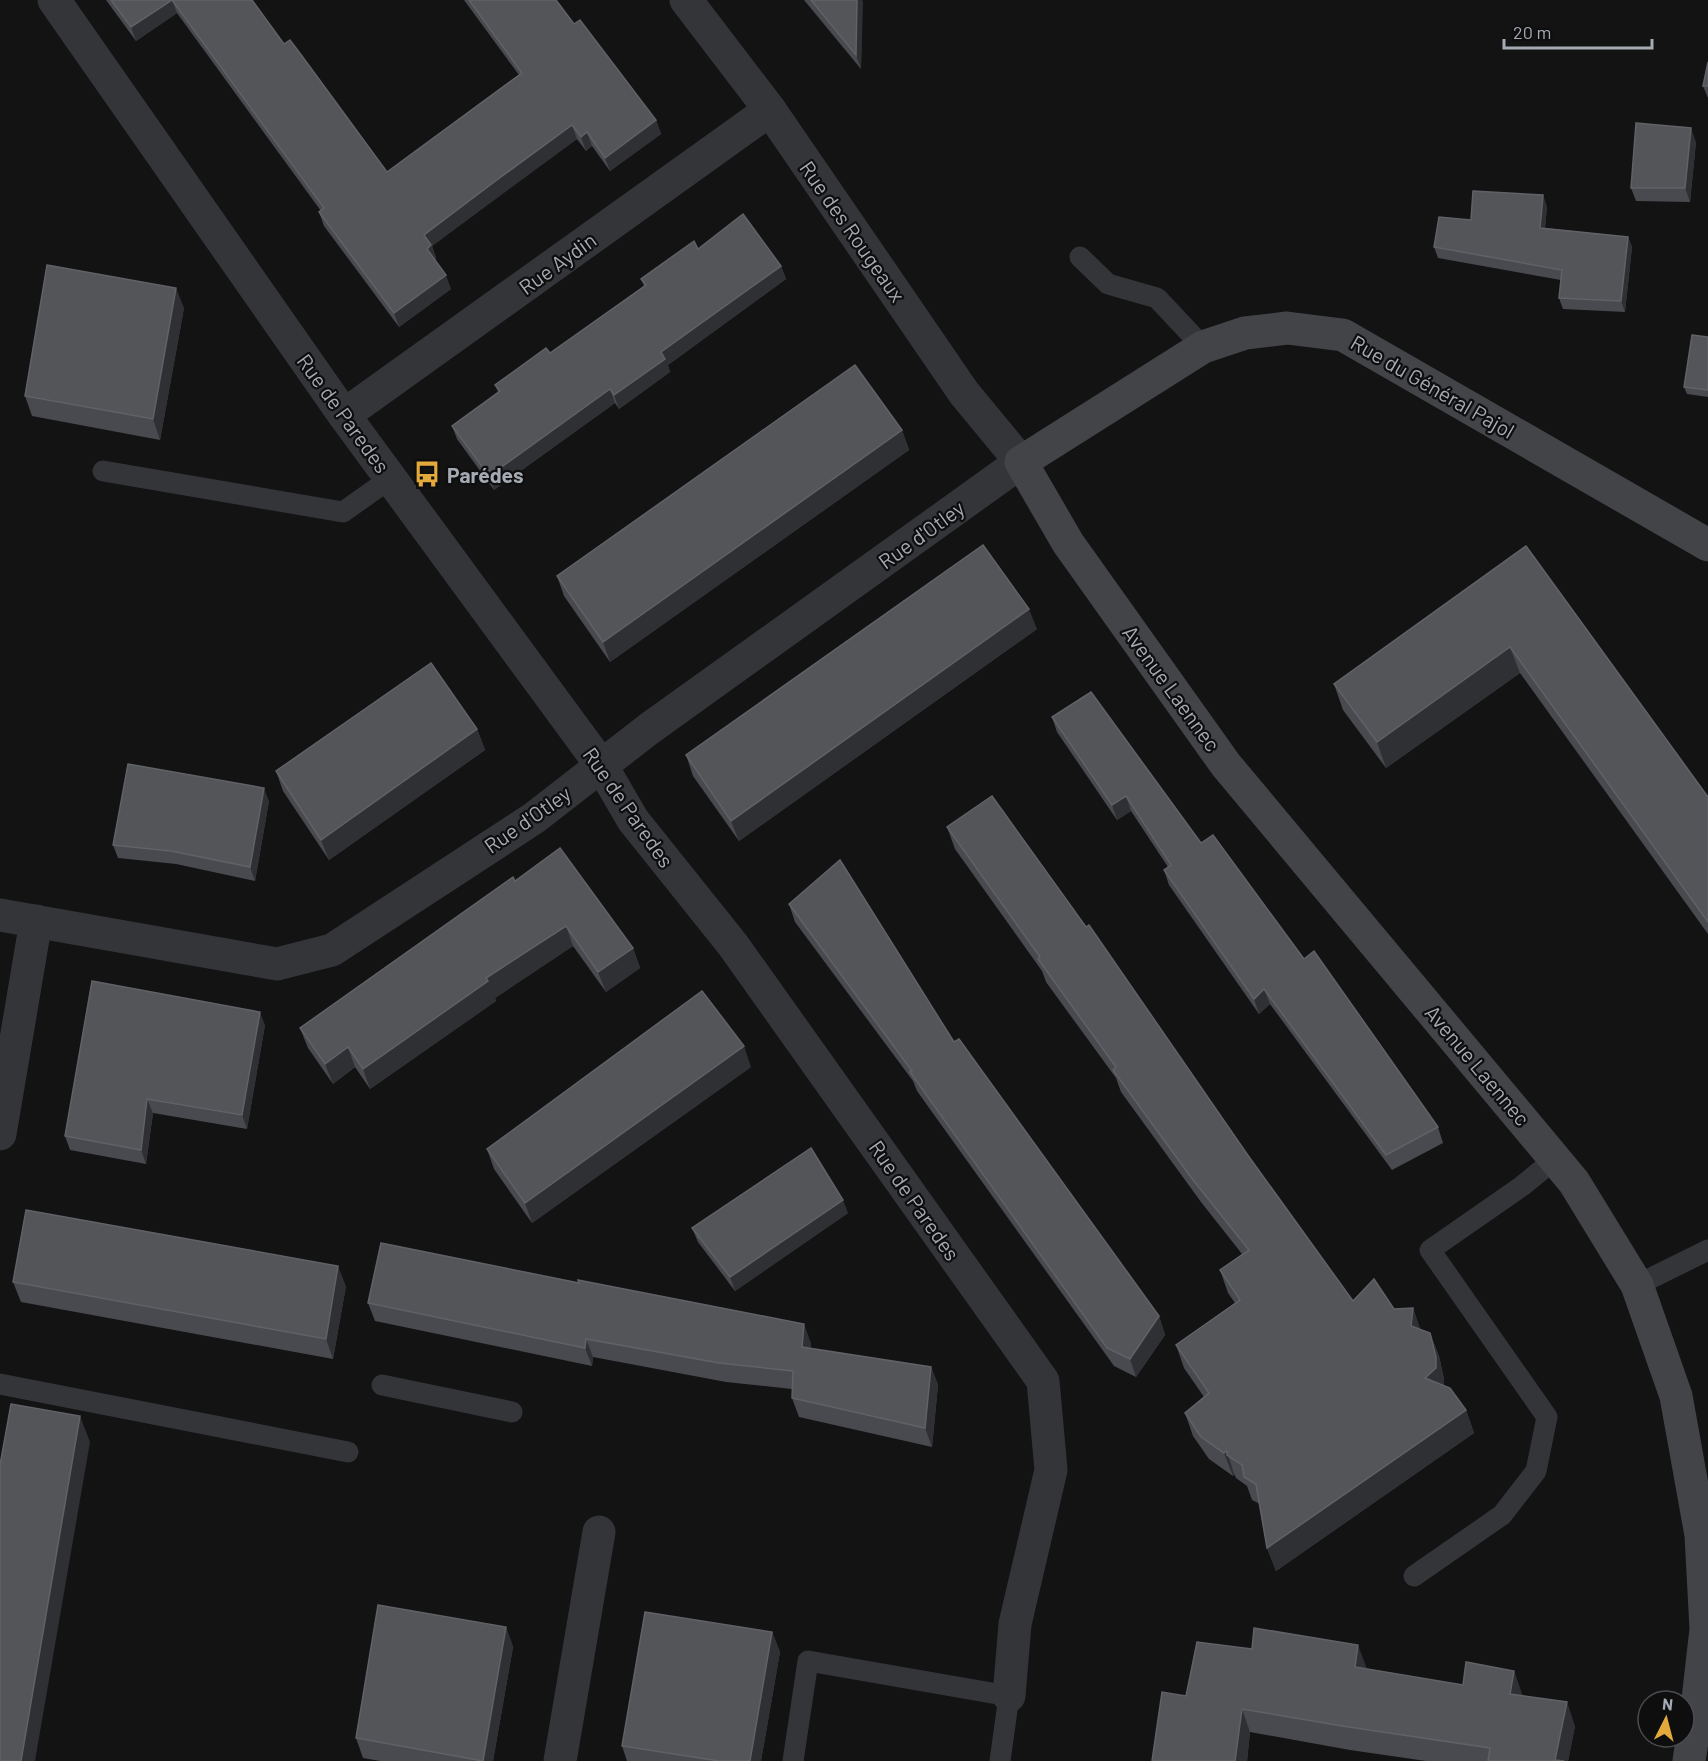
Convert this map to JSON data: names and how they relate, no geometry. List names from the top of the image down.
{
  "streets": {
    "street": [
      "Rue des Rougeaux",
      "Rue Aydin",
      "Rue du Général Pajol",
      "Rue de Paredes",
      "Rue d'Otley",
      "Avenue Laennec"
    ]
  },
  "crossings": [
    ["Rue des Rougeaux", "Rue Aydin"],
    ["Rue des Rougeaux", "Rue du Général Pajol"],
    ["Rue des Rougeaux", "Rue d'Otley"],
    ["Rue des Rougeaux", "Avenue Laennec"],
    ["Rue Aydin", "Rue de Paredes"],
    ["Rue du Général Pajol", "Rue d'Otley"],
    ["Rue du Général Pajol", "Avenue Laennec"],
    ["Rue de Paredes", "Rue d'Otley"],
    ["Rue d'Otley", "Avenue Laennec"]
  ],
  "places": {
    "bus stop": ["Parédes"]
  },
  "scale_bar": "20 m",
  "north": "top"
}
